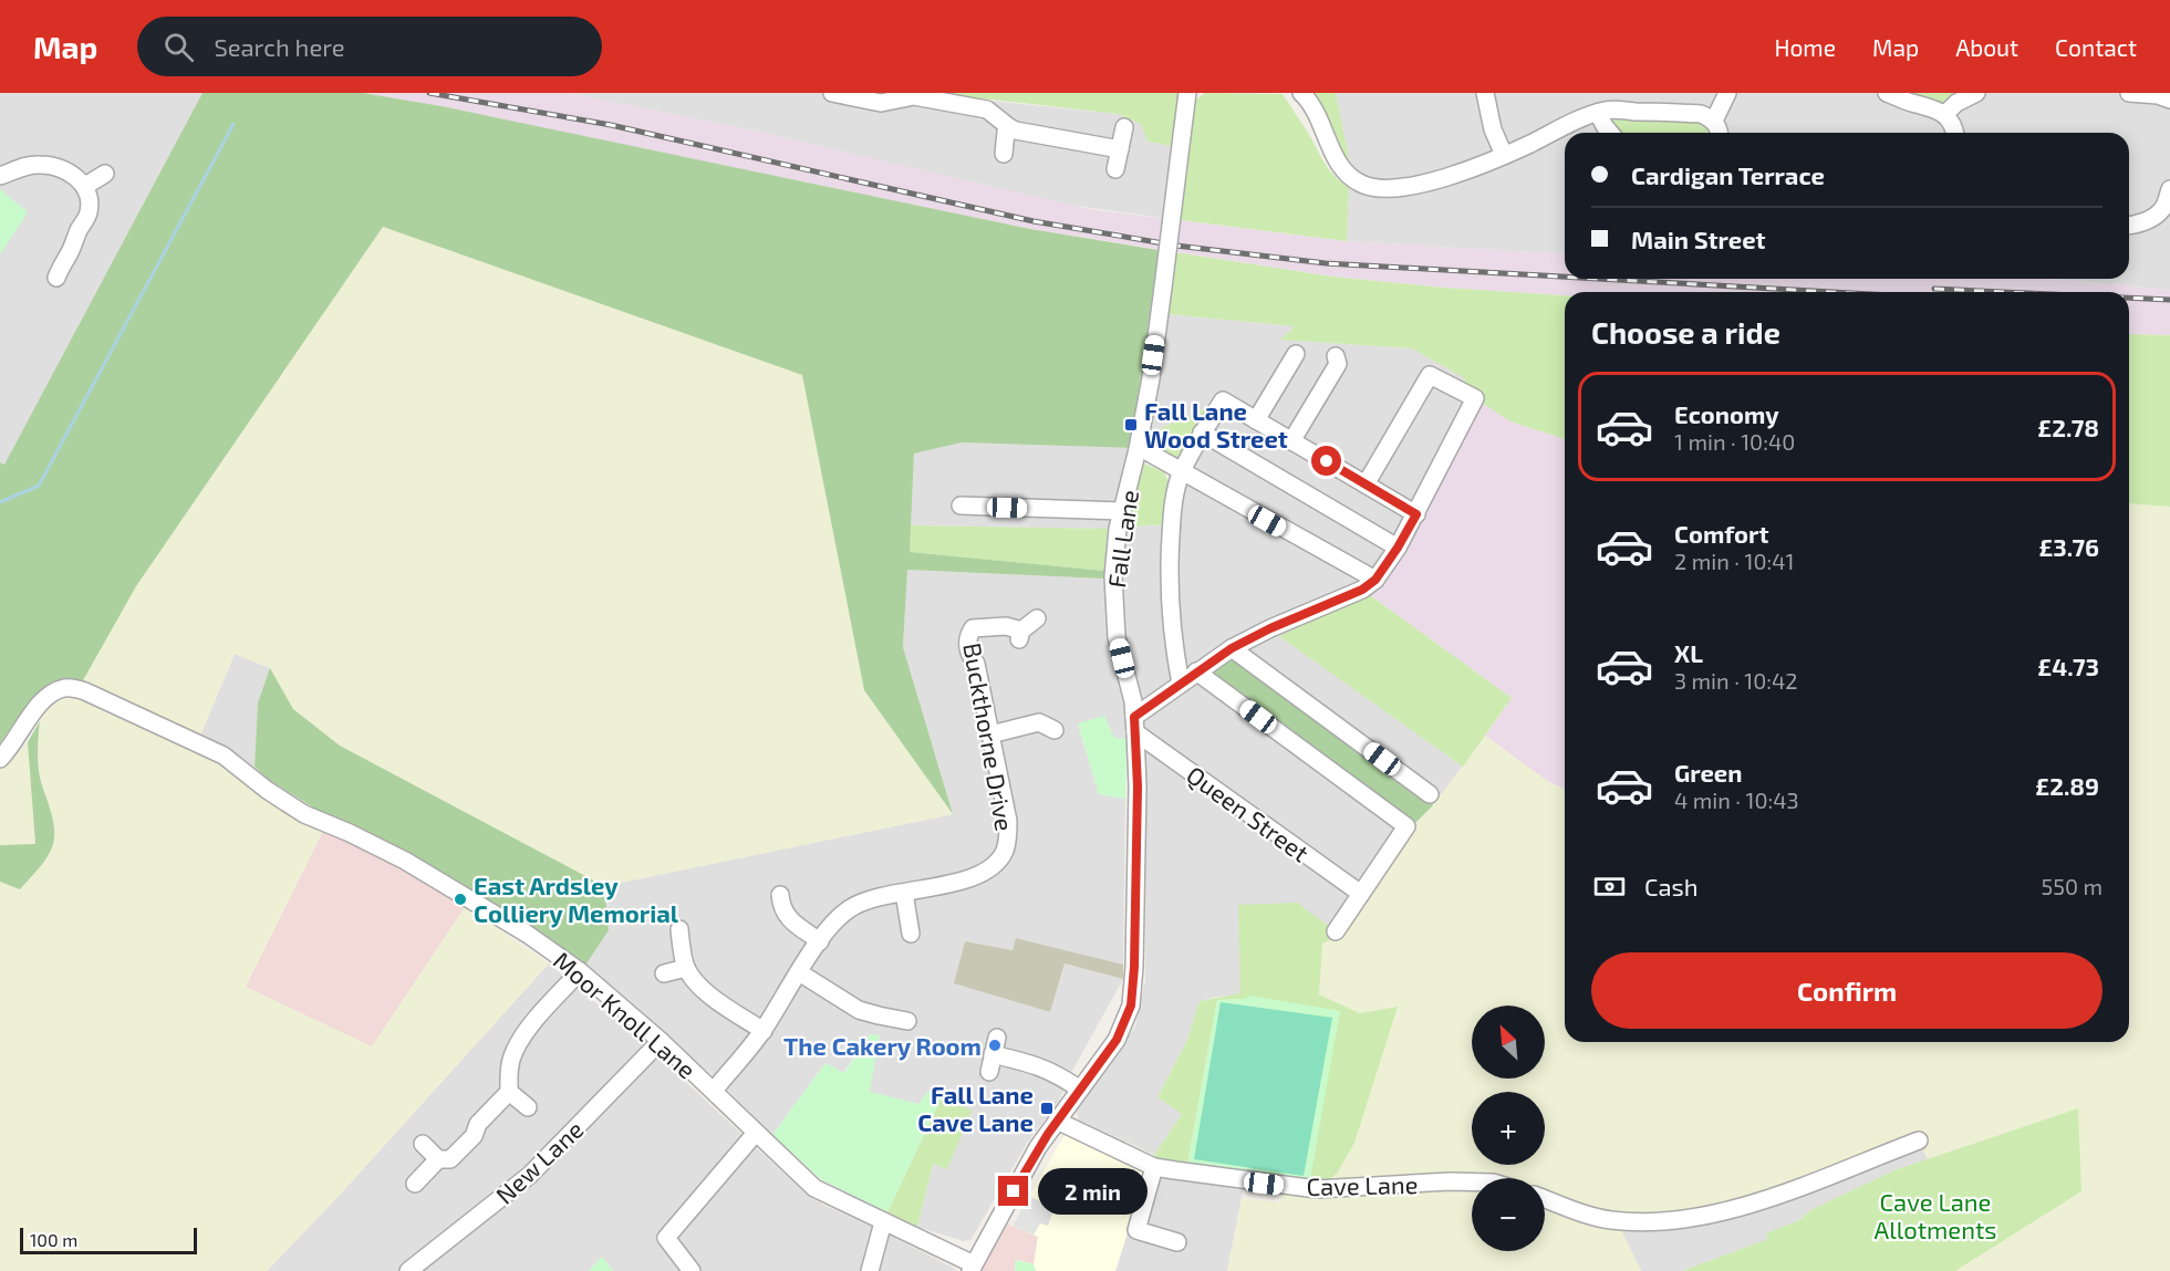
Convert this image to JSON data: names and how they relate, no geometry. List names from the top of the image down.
{
  "streets": {
    "street": [
      "Fall Lane",
      "Buckthorne Drive",
      "Queen Street",
      "Moor Knoll Lane",
      "New Lane",
      "Cave Lane"
    ]
  },
  "crossings": [
    ["Fall Lane", "Queen Street"],
    ["Fall Lane", "Moor Knoll Lane"],
    ["Fall Lane", "Cave Lane"],
    ["Buckthorne Drive", "Moor Knoll Lane"],
    ["Moor Knoll Lane", "New Lane"]
  ],
  "parks": ["Cave Lane Allotments"],
  "places": {
    "transit": ["Fall Lane Wood Street", "Fall Lane Cave Lane"],
    "other": ["East Ardsley Colliery Memorial", "The Cakery Room"]
  },
  "scale_bar": "100 m",
  "north": "top left",
  "page": {
    "header": "Map",
    "search": "Search here",
    "nav": [
      "Home",
      "Map",
      "About",
      "Contact"
    ],
    "banner": ["Cardigan Terrace", "Main Street"],
    "heading": "Choose a ride",
    "list": [
      {
        "name": "Economy",
        "note": "1 min · 10:40",
        "value": "£2.78"
      },
      {
        "name": "Comfort",
        "note": "2 min · 10:41",
        "value": "£3.76"
      },
      {
        "name": "XL",
        "note": "3 min · 10:42",
        "value": "£4.73"
      },
      {
        "name": "Green",
        "note": "4 min · 10:43",
        "value": "£2.89"
      }
    ],
    "pay": ["Cash", "550 m"],
    "buttons": "Confirm",
    "map_buttons": ["+", "−"],
    "bubble": "2 min",
    "scale": "100 m"
  }
}
